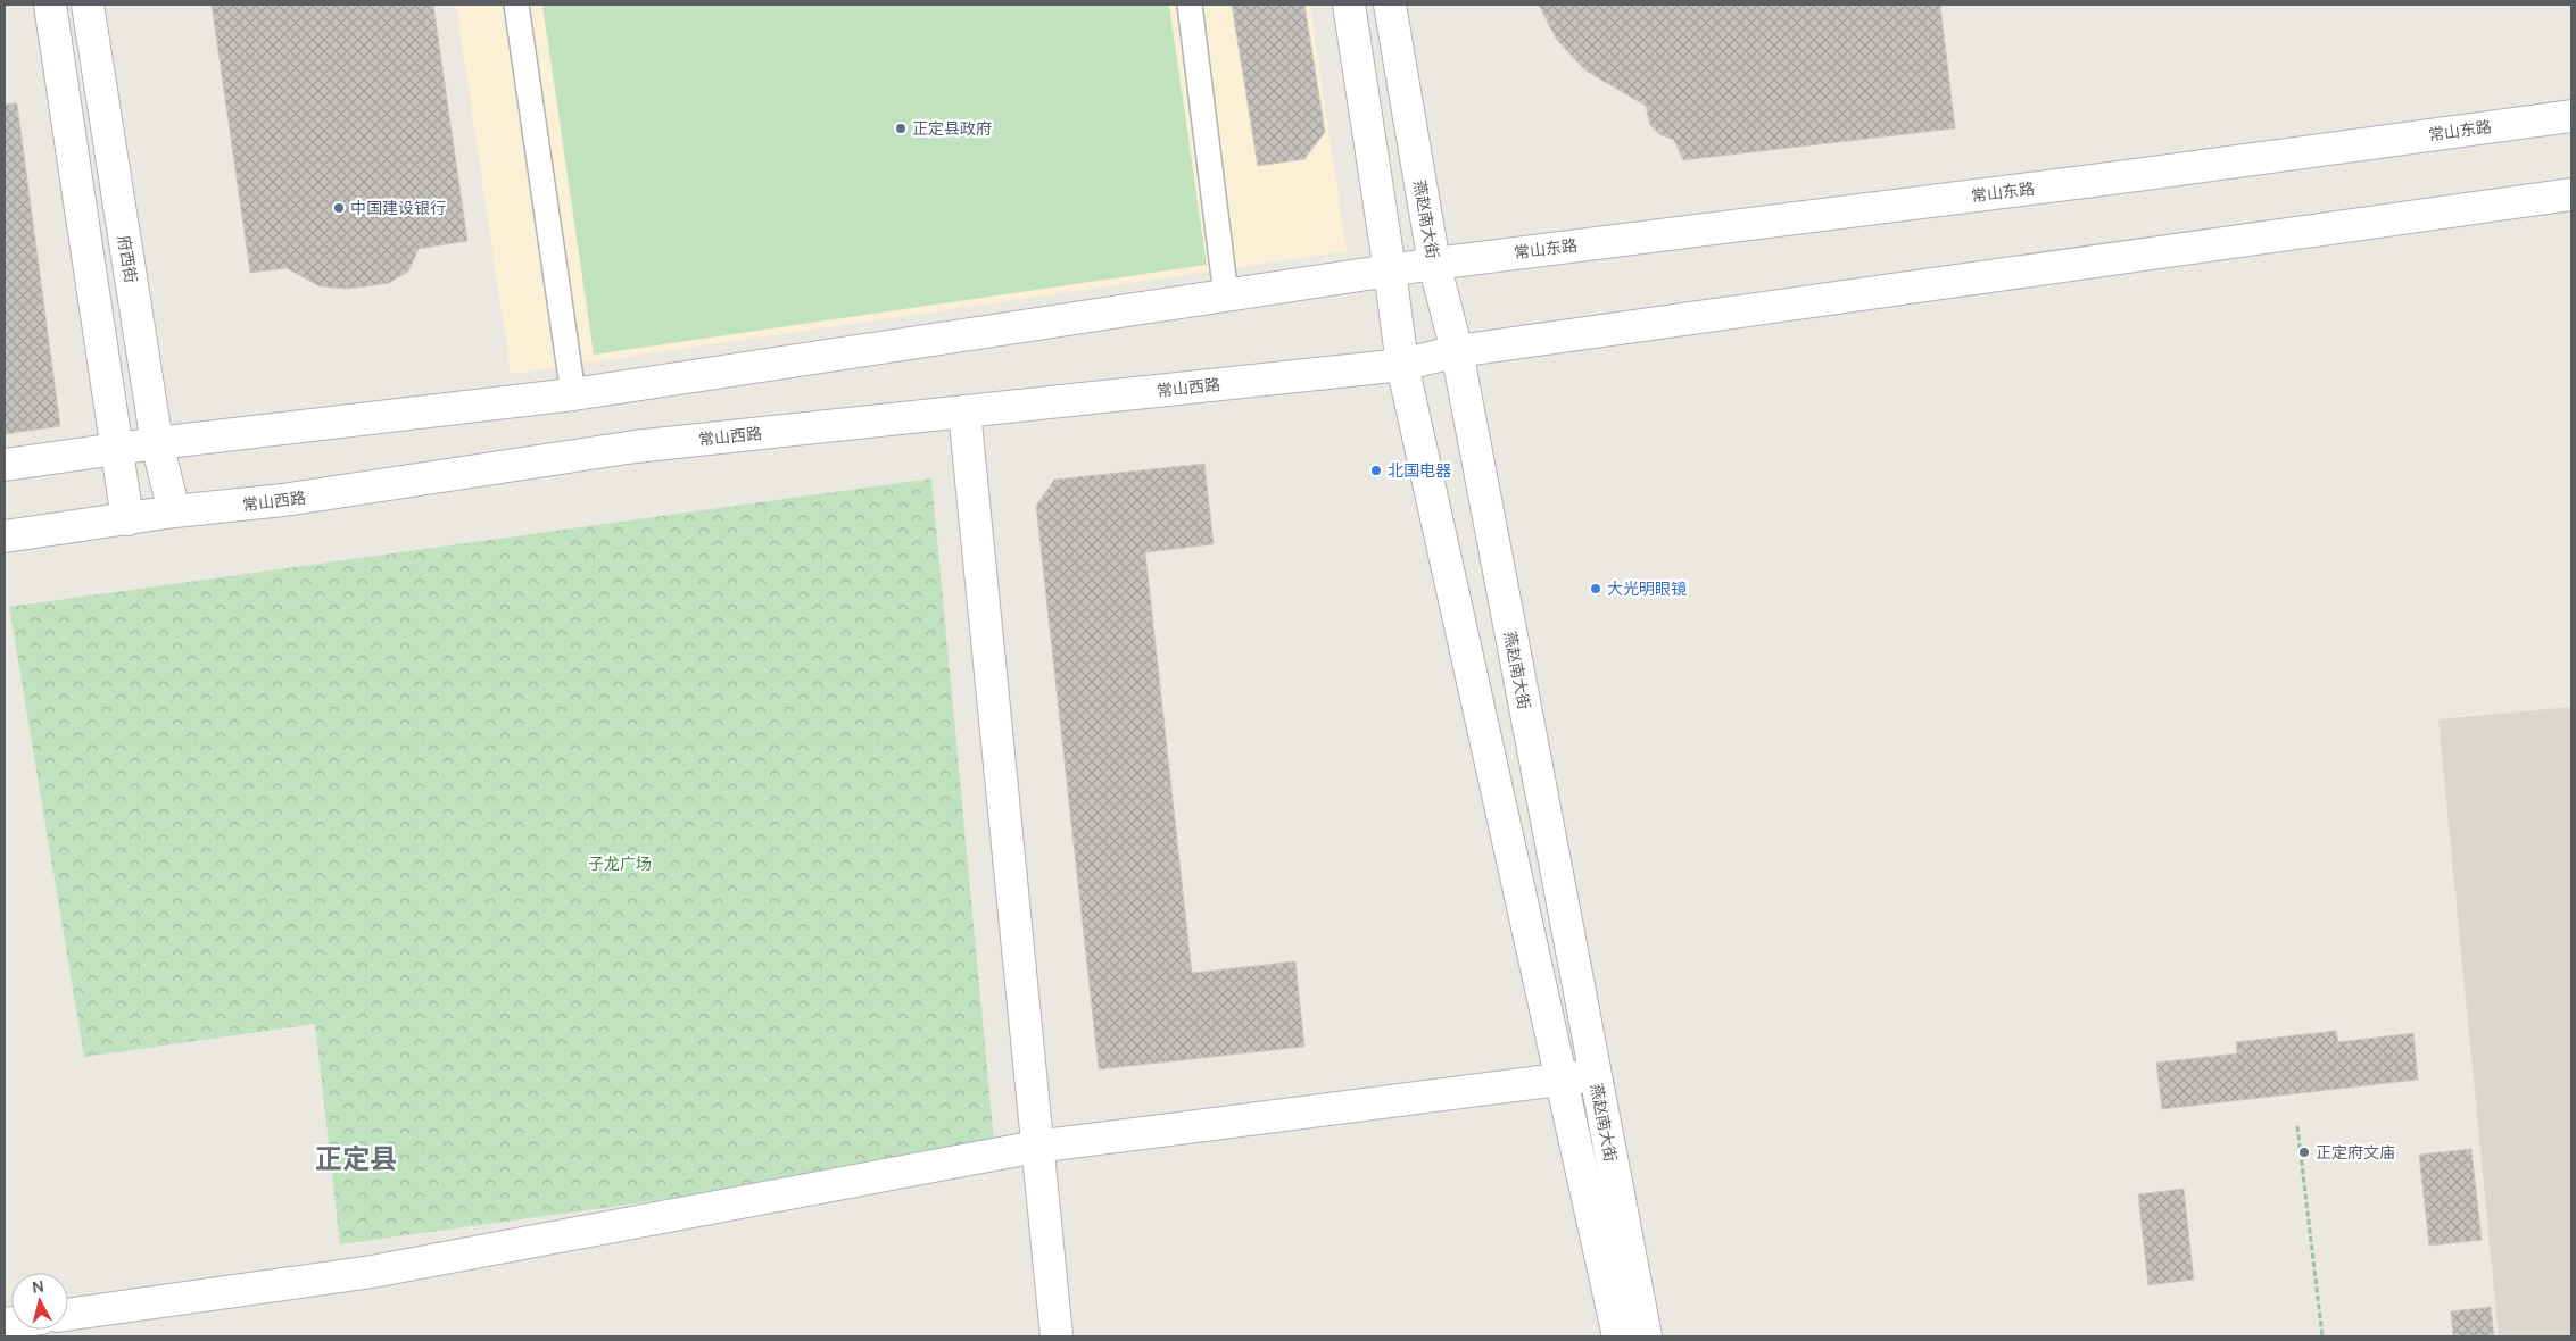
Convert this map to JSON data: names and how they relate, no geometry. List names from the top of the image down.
{
  "streets": {
    "main road": [
      "常山东路",
      "燕赵南大街",
      "府西街",
      "常山西路"
    ]
  },
  "crossings": [
    ["常山东路", "燕赵南大街"],
    ["燕赵南大街", "常山西路"],
    ["府西街", "常山西路"]
  ],
  "districts": ["正定县"],
  "parks": ["子龙广场"],
  "places": [
    "正定县政府",
    "中国建设银行",
    "北国电器",
    "大光明眼镜",
    "正定府文庙"
  ],
  "north": "top"
}
